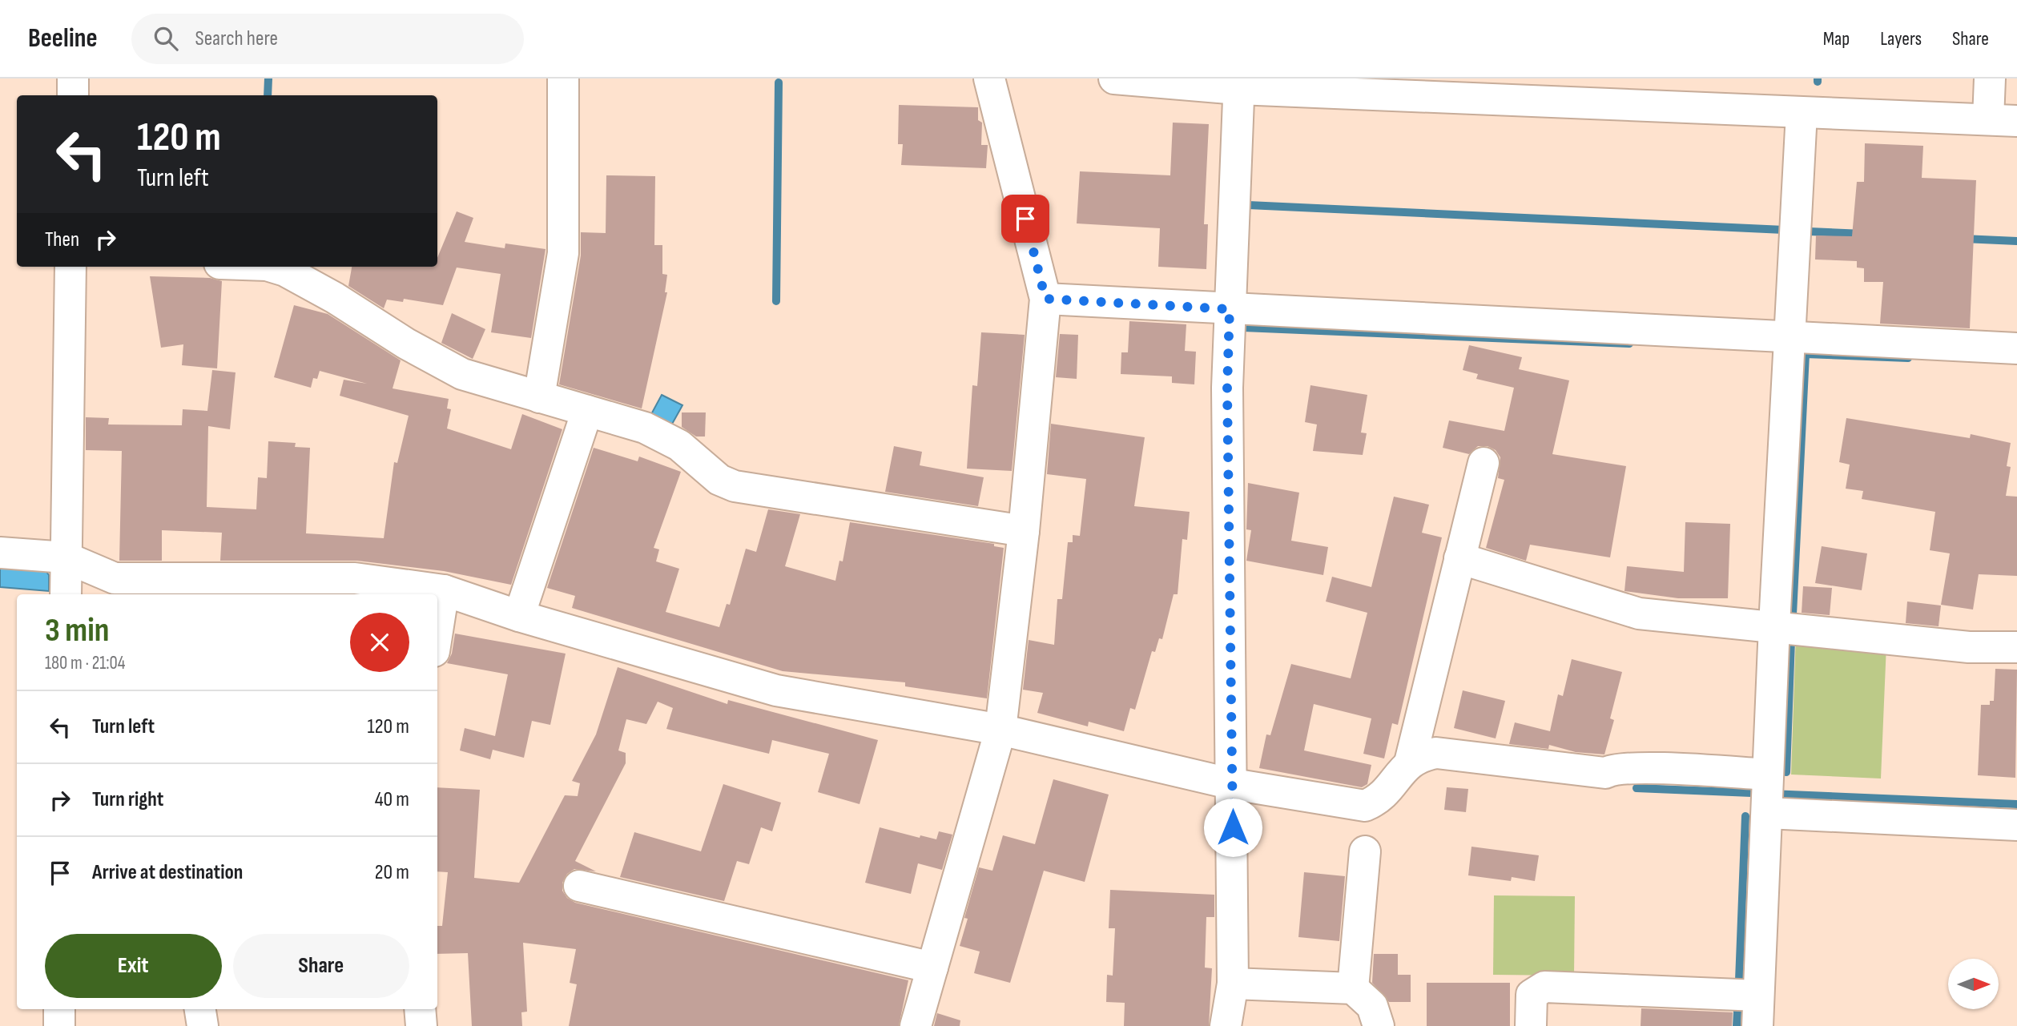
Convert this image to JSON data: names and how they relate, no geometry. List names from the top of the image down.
{
  "north": "right",
  "page": {
    "header": "Beeline",
    "search": "Search here",
    "nav": ["Map", "Layers", "Share"],
    "turn": ["120 m", "Turn left"],
    "then": "Then",
    "heading": ["3 min", "180 m · 21:04"],
    "list": [
      {
        "name": "Turn left",
        "value": "120 m"
      },
      {
        "name": "Turn right",
        "value": "40 m"
      },
      {
        "name": "Arrive at destination",
        "value": "20 m"
      }
    ],
    "buttons": ["Exit", "Share"]
  }
}
